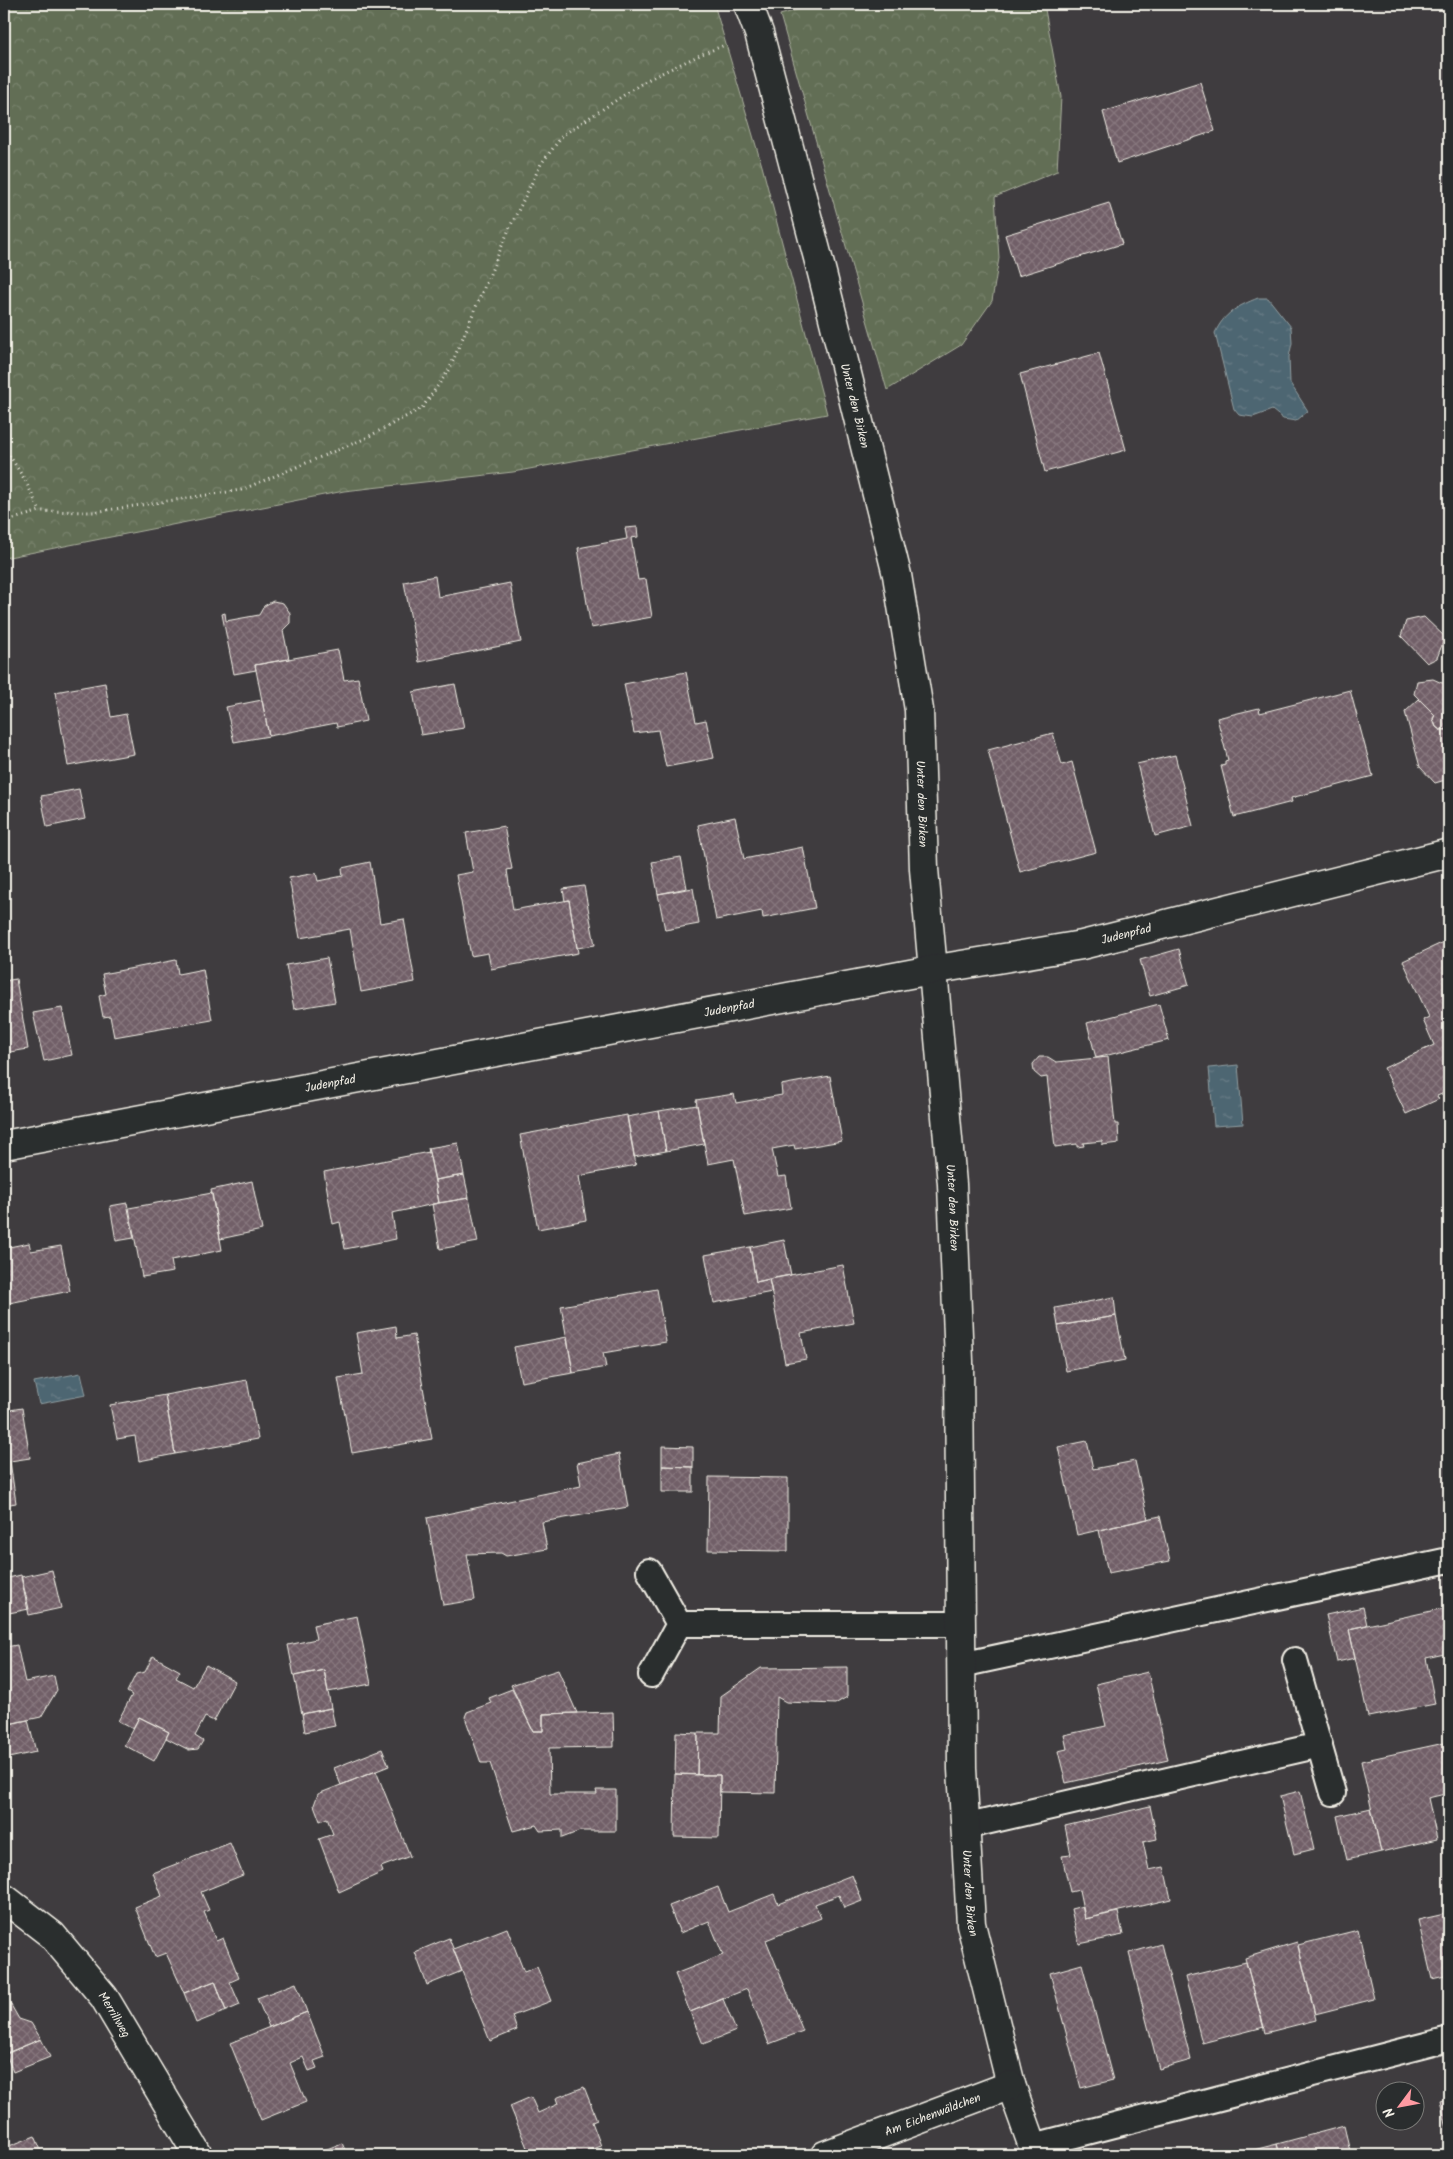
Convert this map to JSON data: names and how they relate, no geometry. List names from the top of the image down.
{
  "streets": {
    "street": [
      "Unter den Birken",
      "Judenpfad",
      "Merrillweg",
      "Am Eichenwäldchen"
    ]
  },
  "crossings": [
    ["Unter den Birken", "Judenpfad"],
    ["Unter den Birken", "Am Eichenwäldchen"]
  ],
  "north": "bottom left"
}
